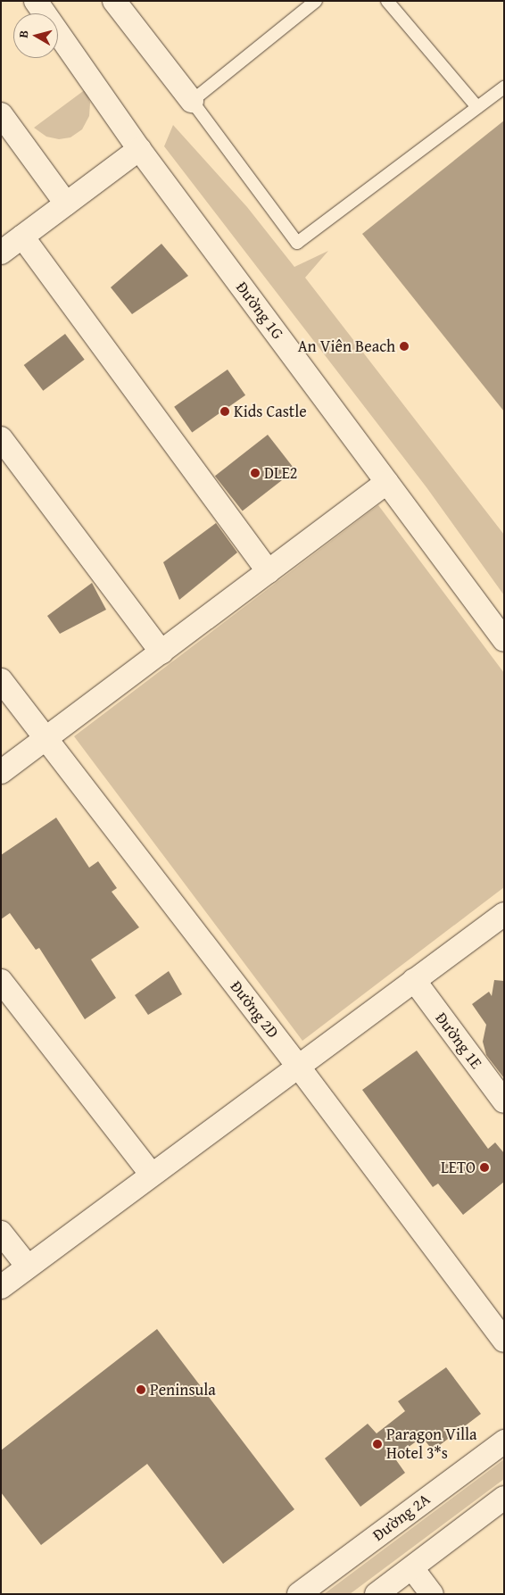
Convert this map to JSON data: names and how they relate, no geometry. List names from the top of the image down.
{
  "streets": {
    "street": [
      "Đường 1G",
      "Đường 2D",
      "Đường 1E",
      "Đường 2A"
    ]
  },
  "places": [
    "An Viên Beach",
    "Kids Castle",
    "DLE2",
    "LETO",
    "Peninsula",
    "Paragon Villa Hotel 3*s"
  ],
  "north": "left"
}
